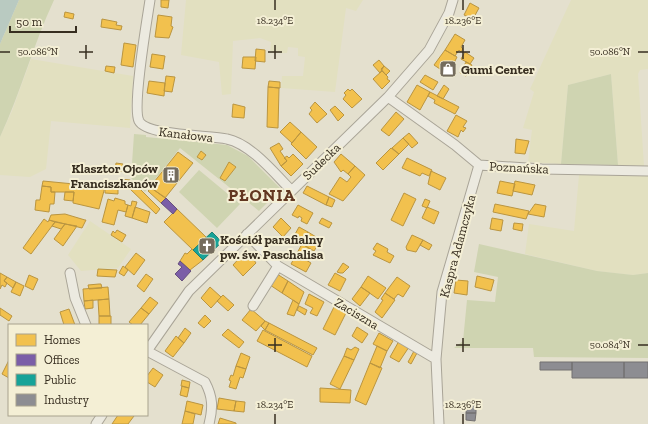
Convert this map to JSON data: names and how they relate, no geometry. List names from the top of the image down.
{
  "streets": {
    "street": [
      "Kanałowa",
      "Sudecka",
      "Poznańska",
      "Kaspra Adamczyka",
      "Zaciszna"
    ]
  },
  "crossings": [
    ["Kanałowa", "Sudecka"],
    ["Sudecka", "Poznańska"],
    ["Sudecka", "Zaciszna"],
    ["Poznańska", "Kaspra Adamczyka"],
    ["Kaspra Adamczyka", "Zaciszna"]
  ],
  "districts": ["PŁONIA"],
  "places": {
    "shop": ["Gumi Center"],
    "building": ["Klasztor Ojców Franciszkanów"],
    "church": ["Kościół parafialny pw. św. Paschalisa"]
  },
  "legend": [
    "Homes",
    "Offices",
    "Public",
    "Industry"
  ],
  "scale_bar": "50 m",
  "coordinates": [
    "18.234°E",
    "18.236°E",
    "50.086°N",
    "50.084°N"
  ]
}
